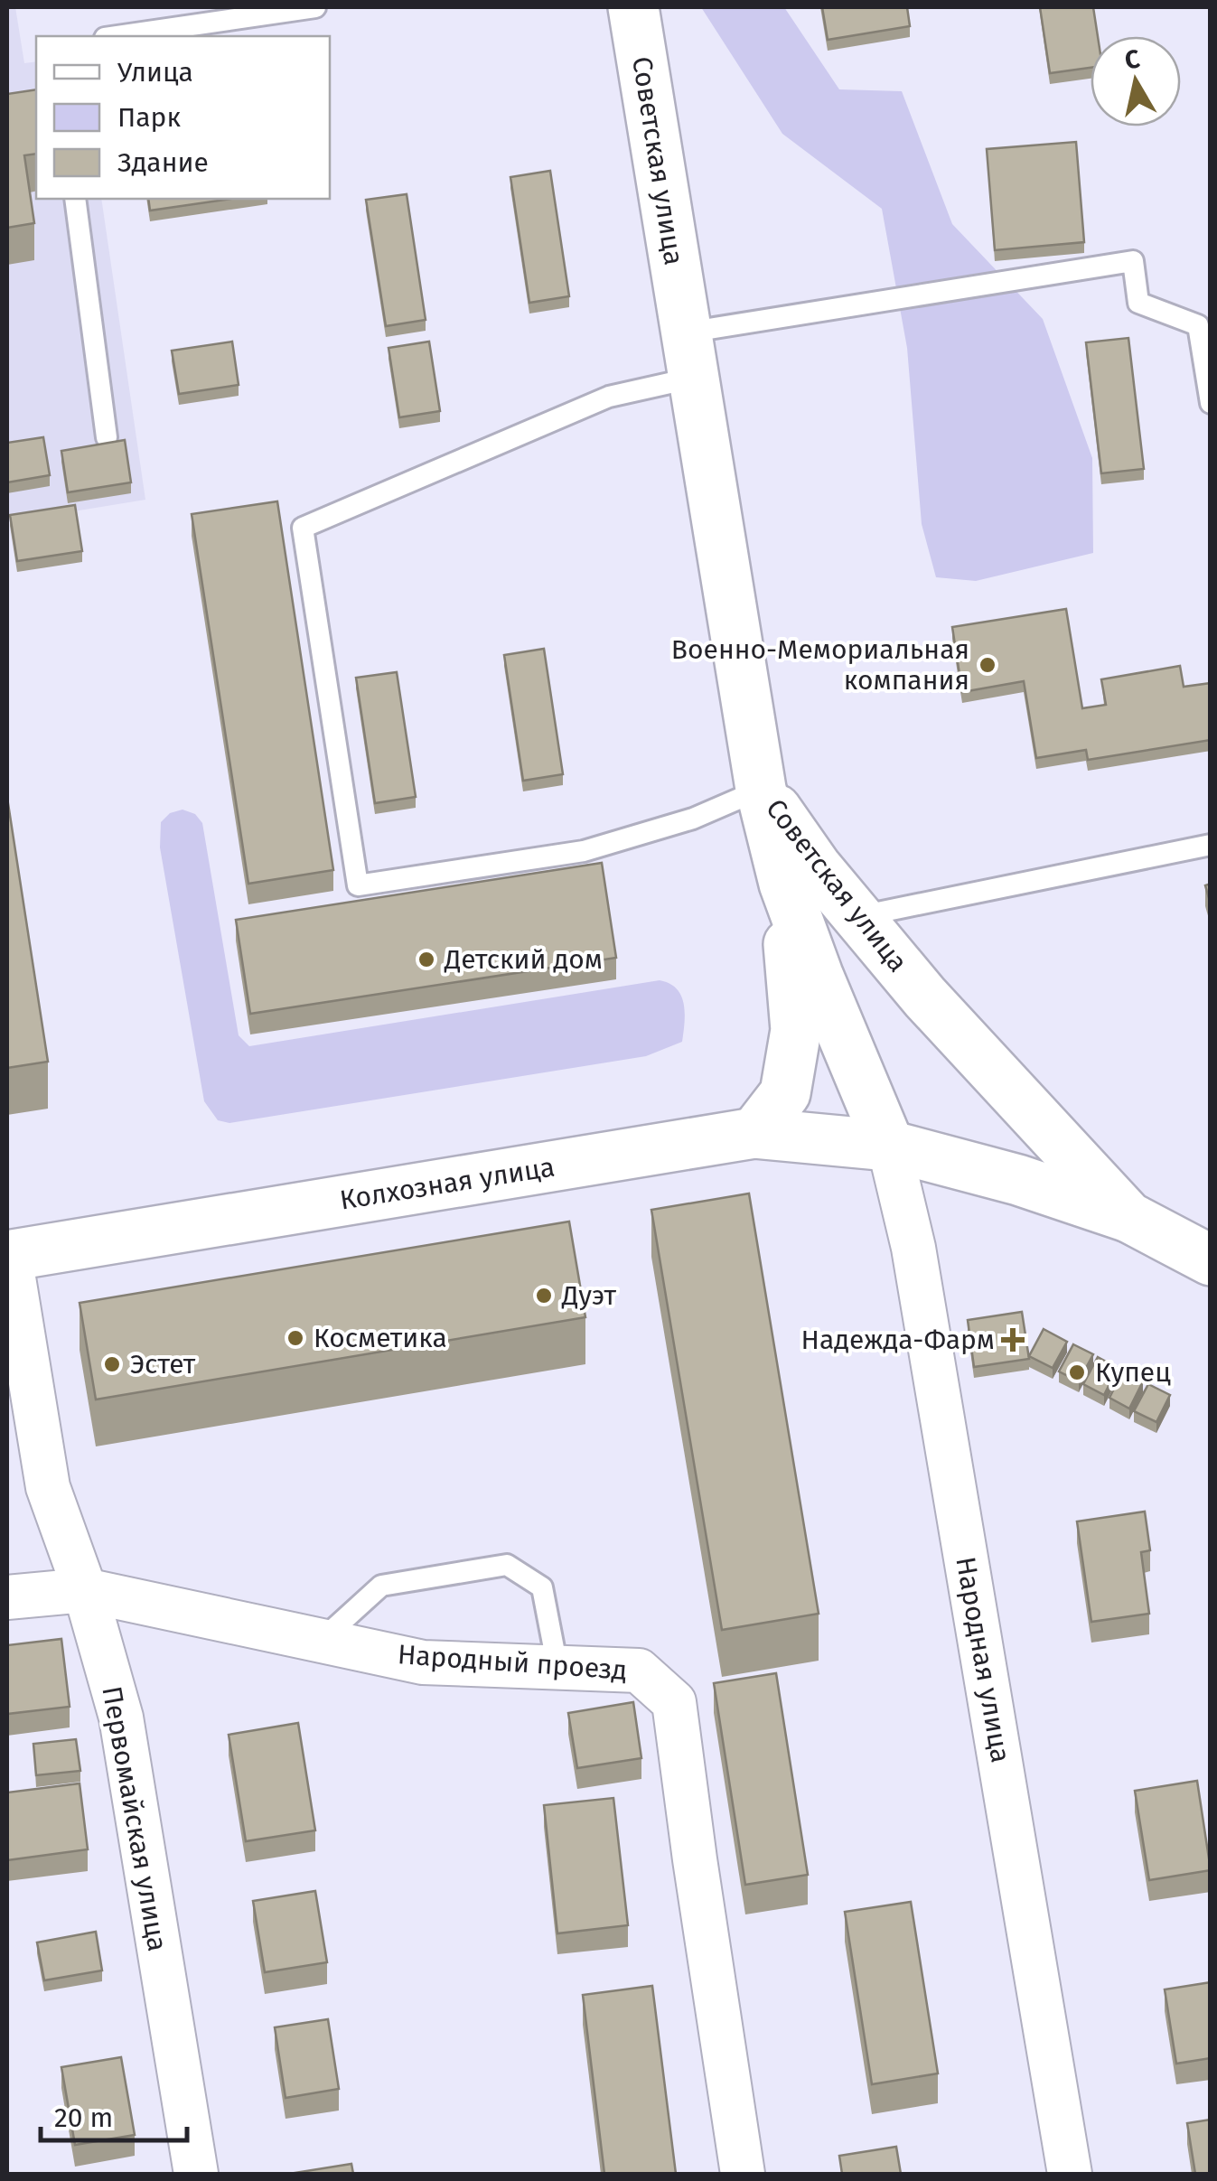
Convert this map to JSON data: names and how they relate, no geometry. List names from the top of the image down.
{
  "streets": {
    "street": [
      "Советская улица",
      "Колхозная улица",
      "Народная улица",
      "Народный проезд",
      "Первомайская улица"
    ]
  },
  "crossings": [
    ["Советская улица", "Колхозная улица"],
    ["Колхозная улица", "Народная улица"],
    ["Колхозная улица", "Первомайская улица"],
    ["Народный проезд", "Первомайская улица"]
  ],
  "places": {
    "other": [
      "Военно-Мемориальная компания",
      "Детский дом",
      "Дуэт",
      "Косметика",
      "Эстет",
      "Купец"
    ],
    "health": ["Надежда-Фарм"]
  },
  "legend": ["Улица", "Парк", "Здание"],
  "scale_bar": "20 m",
  "north": "top"
}
